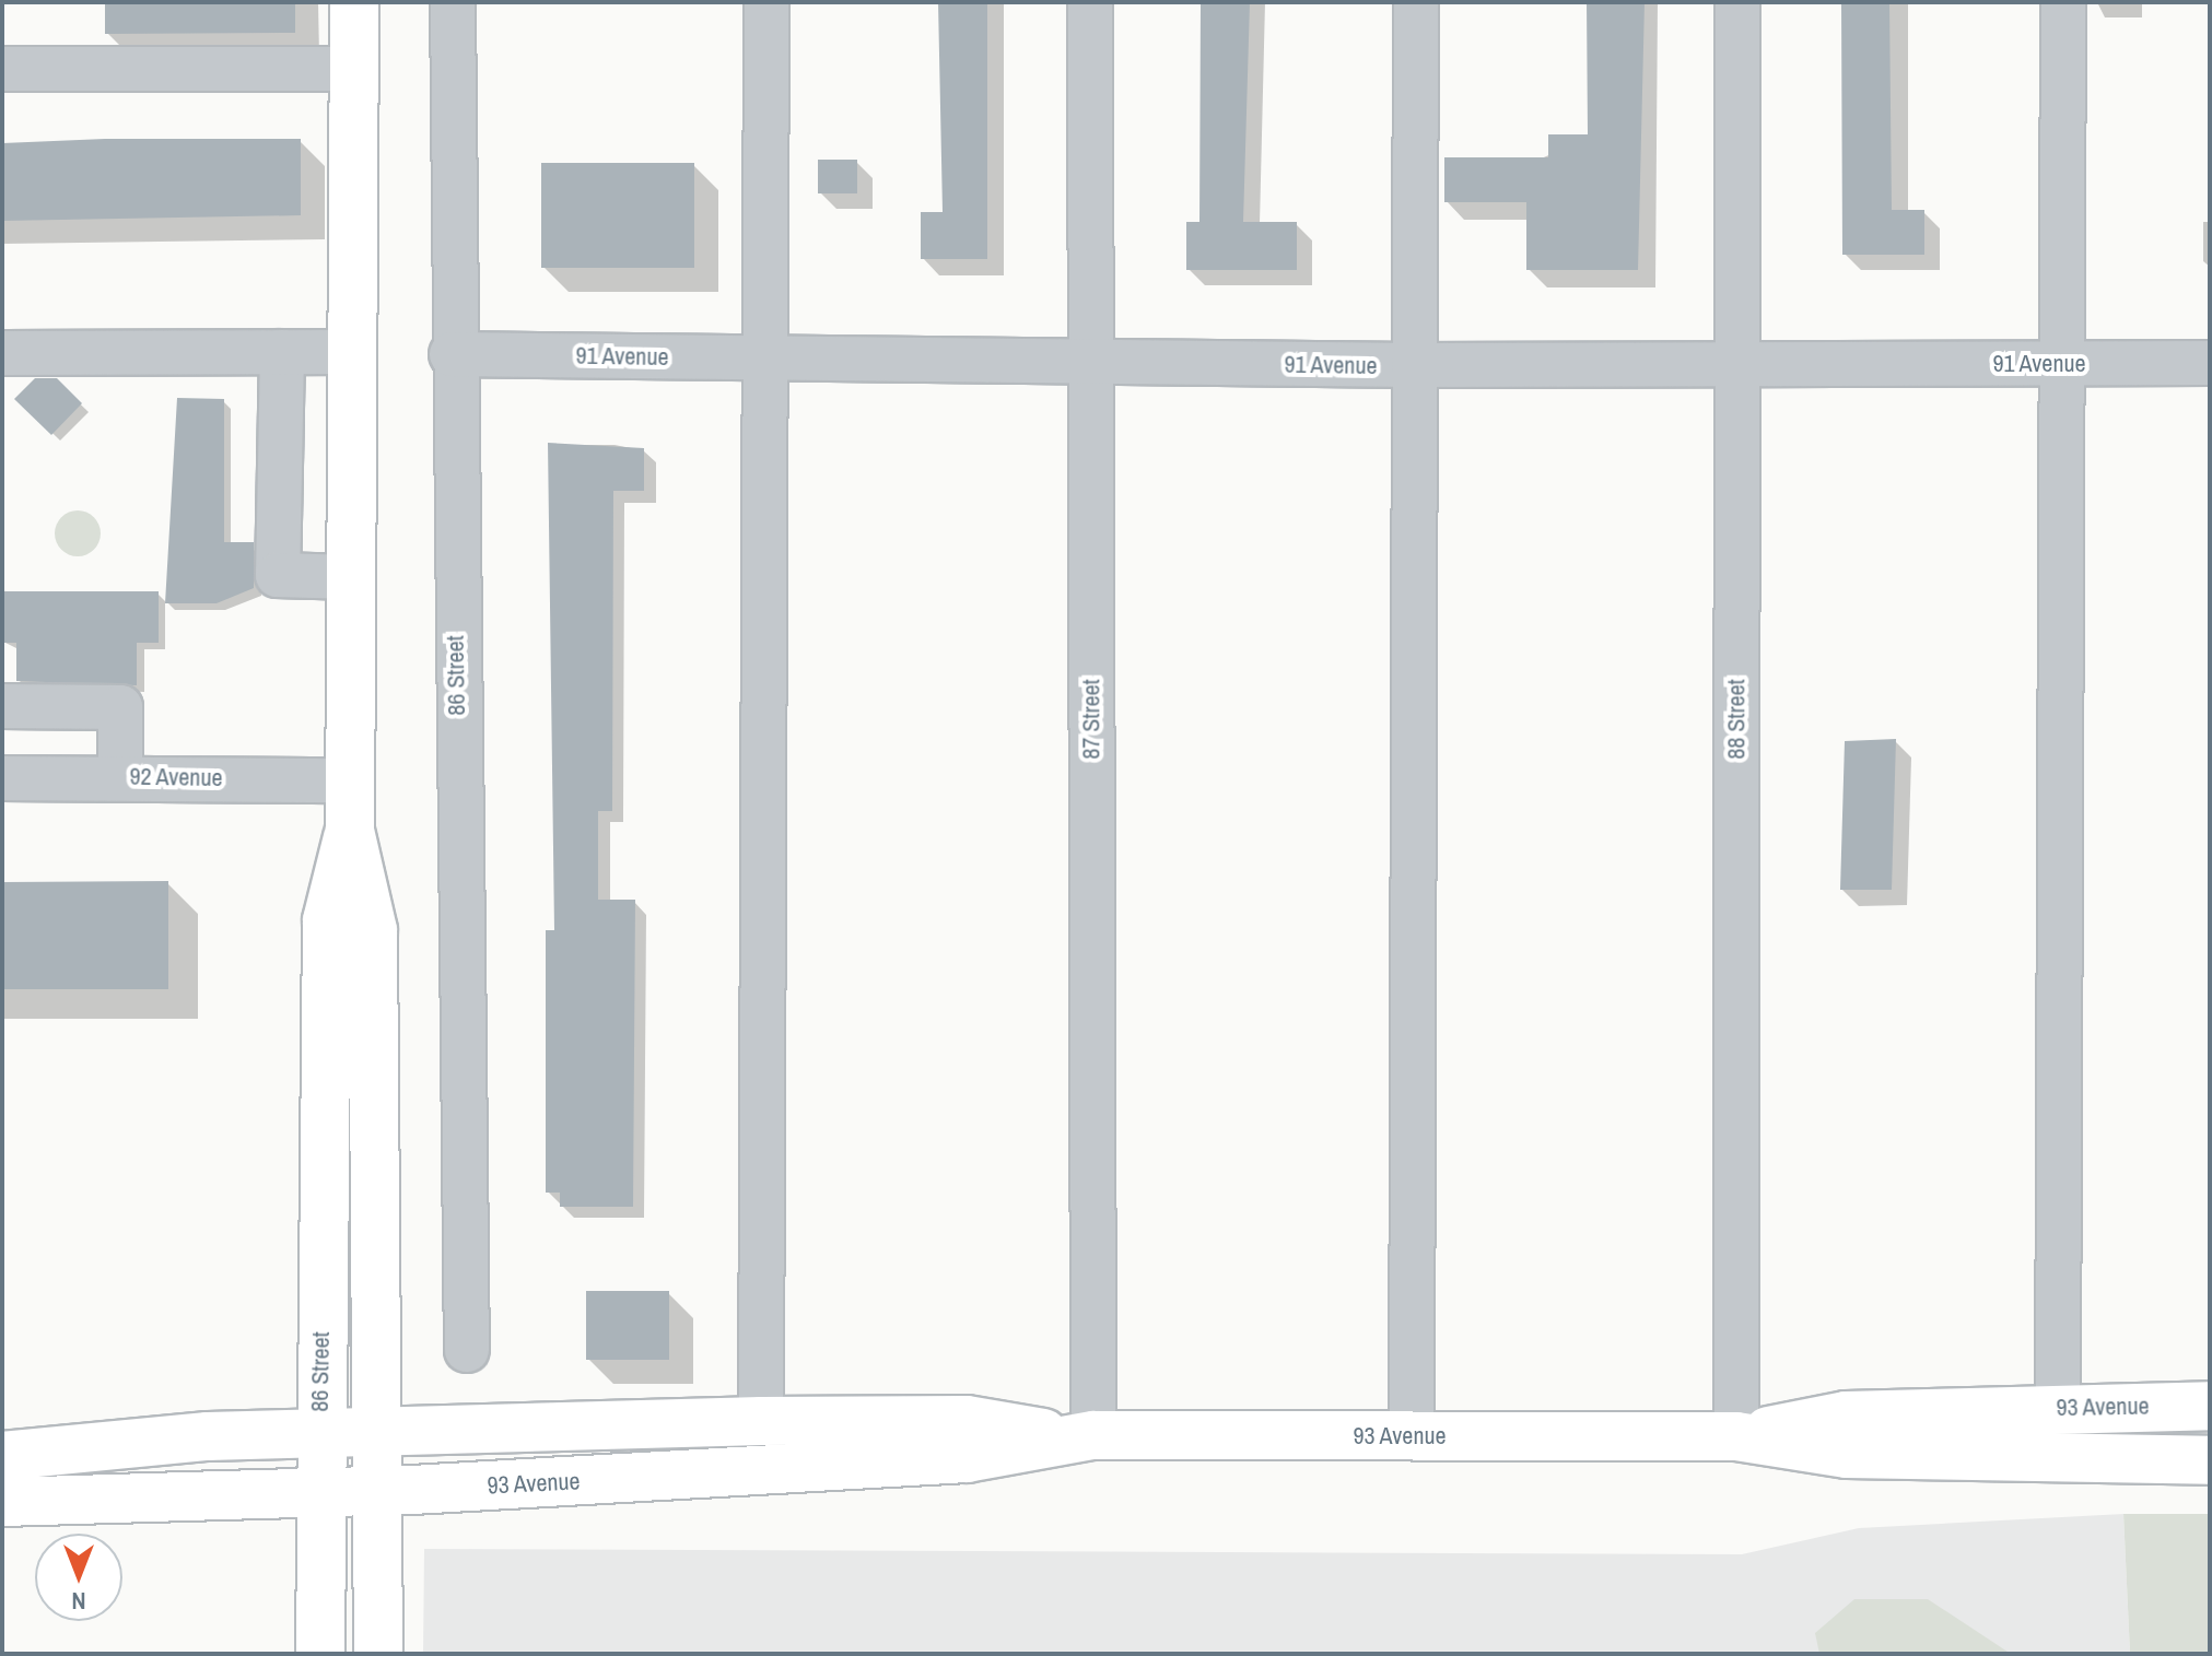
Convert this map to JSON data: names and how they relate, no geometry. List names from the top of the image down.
{
  "streets": {
    "main road": ["86 Street", "93 Avenue"],
    "street": [
      "91 Avenue",
      "87 Street",
      "88 Street",
      "92 Avenue"
    ]
  },
  "crossings": [
    ["91 Avenue", "86 Street"],
    ["91 Avenue", "87 Street"],
    ["91 Avenue", "88 Street"],
    ["86 Street", "92 Avenue"],
    ["86 Street", "93 Avenue"],
    ["87 Street", "93 Avenue"],
    ["88 Street", "93 Avenue"]
  ],
  "north": "bottom"
}
